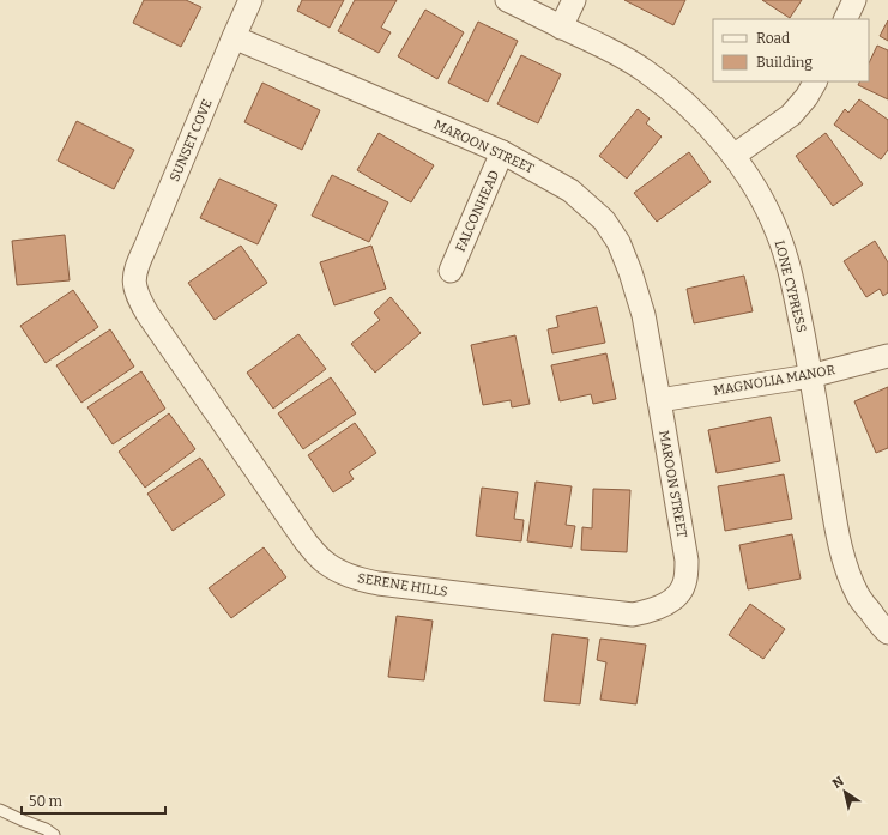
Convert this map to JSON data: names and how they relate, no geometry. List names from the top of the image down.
{
  "streets": {
    "street": [
      "SUNSET COVE",
      "MAROON STREET",
      "FALCONHEAD",
      "LONE CYPRESS",
      "MAGNOLIA MANOR",
      "SERENE HILLS"
    ]
  },
  "crossings": [
    ["SUNSET COVE", "MAROON STREET"],
    ["SUNSET COVE", "SERENE HILLS"],
    ["MAROON STREET", "FALCONHEAD"],
    ["MAROON STREET", "MAGNOLIA MANOR"],
    ["MAROON STREET", "SERENE HILLS"],
    ["LONE CYPRESS", "MAGNOLIA MANOR"]
  ],
  "legend": ["Road", "Building"],
  "scale_bar": "50 m",
  "north": "top left"
}
